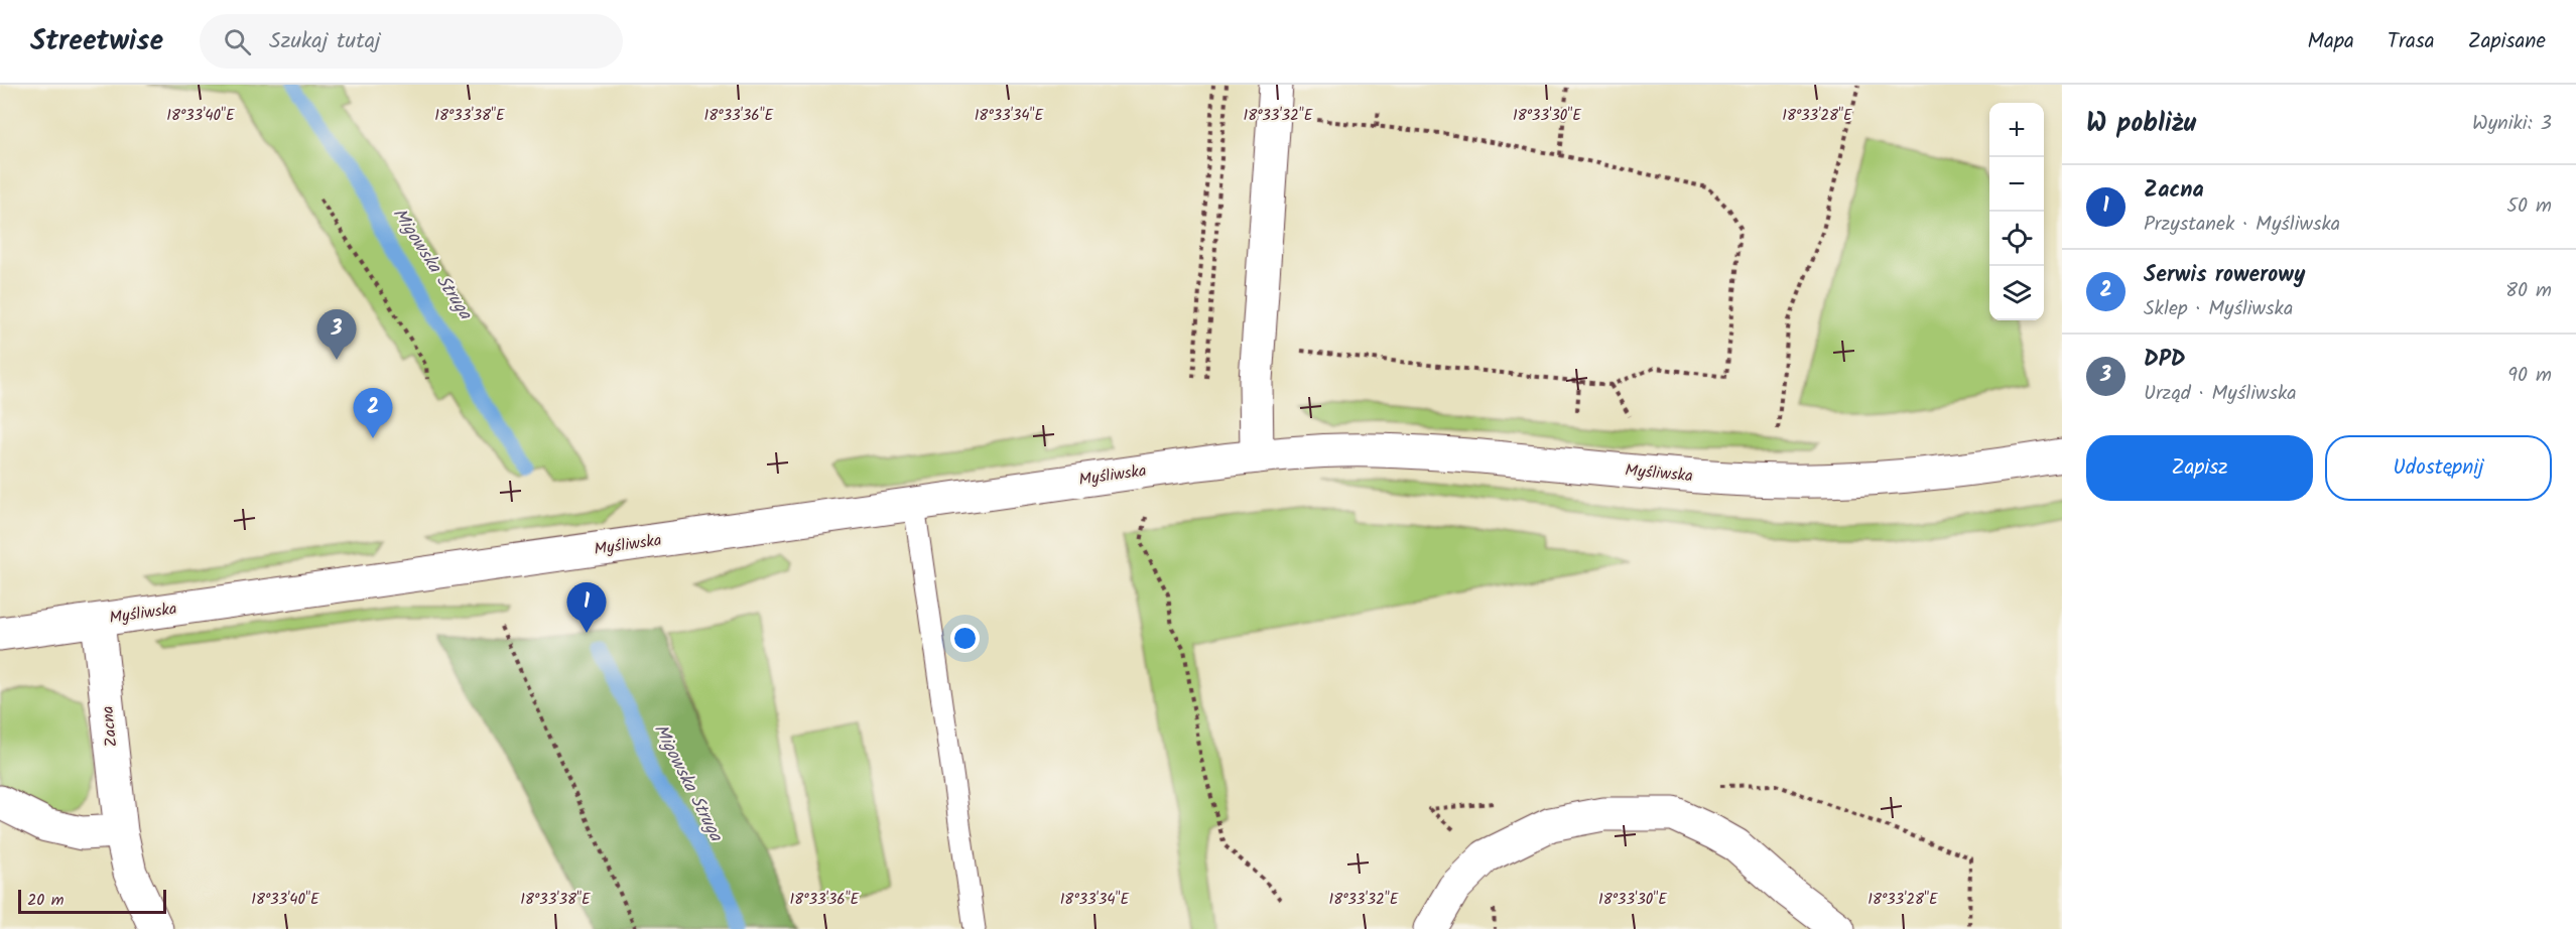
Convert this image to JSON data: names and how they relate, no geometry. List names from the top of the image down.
{
  "streets": {
    "street": ["Myśliwska", "Zacna"]
  },
  "crossings": [
    ["Myśliwska", "Zacna"]
  ],
  "water": ["Migowska Struga"],
  "scale_bar": "20 m",
  "page": {
    "header": "Streetwise",
    "search": "Szukaj tutaj",
    "nav": ["Mapa", "Trasa", "Zapisane"],
    "heading": ["W pobliżu", "Wyniki: 3"],
    "map_buttons": ["+", "−"],
    "list": [
      {
        "mark": "1",
        "name": "Zacna",
        "note": "Przystanek · Myśliwska",
        "value": "50 m"
      },
      {
        "mark": "2",
        "name": "Serwis rowerowy",
        "note": "Sklep · Myśliwska",
        "value": "80 m"
      },
      {
        "mark": "3",
        "name": "DPD",
        "note": "Urząd · Myśliwska",
        "value": "90 m"
      }
    ],
    "pins": ["3", "2", "1"],
    "buttons": ["Zapisz", "Udostępnij"],
    "scale": "20 m"
  },
  "coordinates": [
    "18°33'40\"E",
    "18°33'38\"E",
    "18°33'36\"E",
    "18°33'34\"E",
    "18°33'32\"E",
    "18°33'30\"E",
    "18°33'28\"E"
  ]
}
